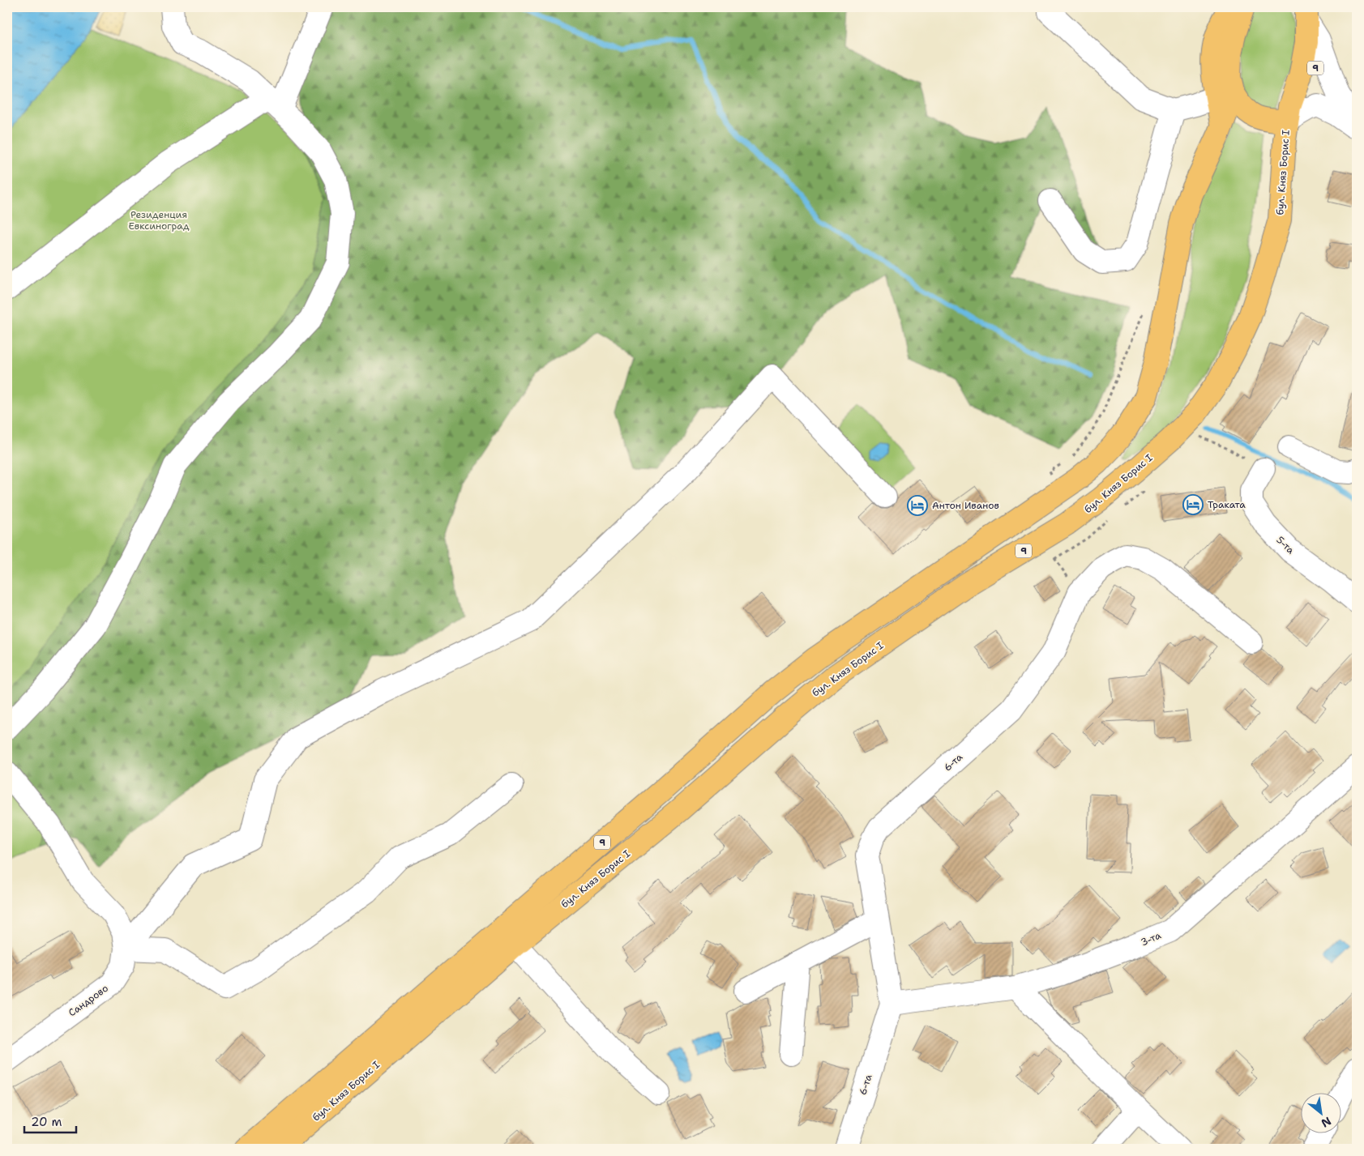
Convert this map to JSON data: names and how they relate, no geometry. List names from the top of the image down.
{
  "streets": {
    "highway": ["9", "бул. Княз Борис I"],
    "street": [
      "5-та",
      "6-та",
      "3-та",
      "Сандрово"
    ]
  },
  "crossings": [
    ["9", "бул. Княз Борис I"],
    ["6-та", "3-та"]
  ],
  "parks": ["Резиденция Евксиноград"],
  "places": {
    "hotel": ["Траката", "Антон Иванов"]
  },
  "scale_bar": "20 m",
  "north": "bottom right"
}
